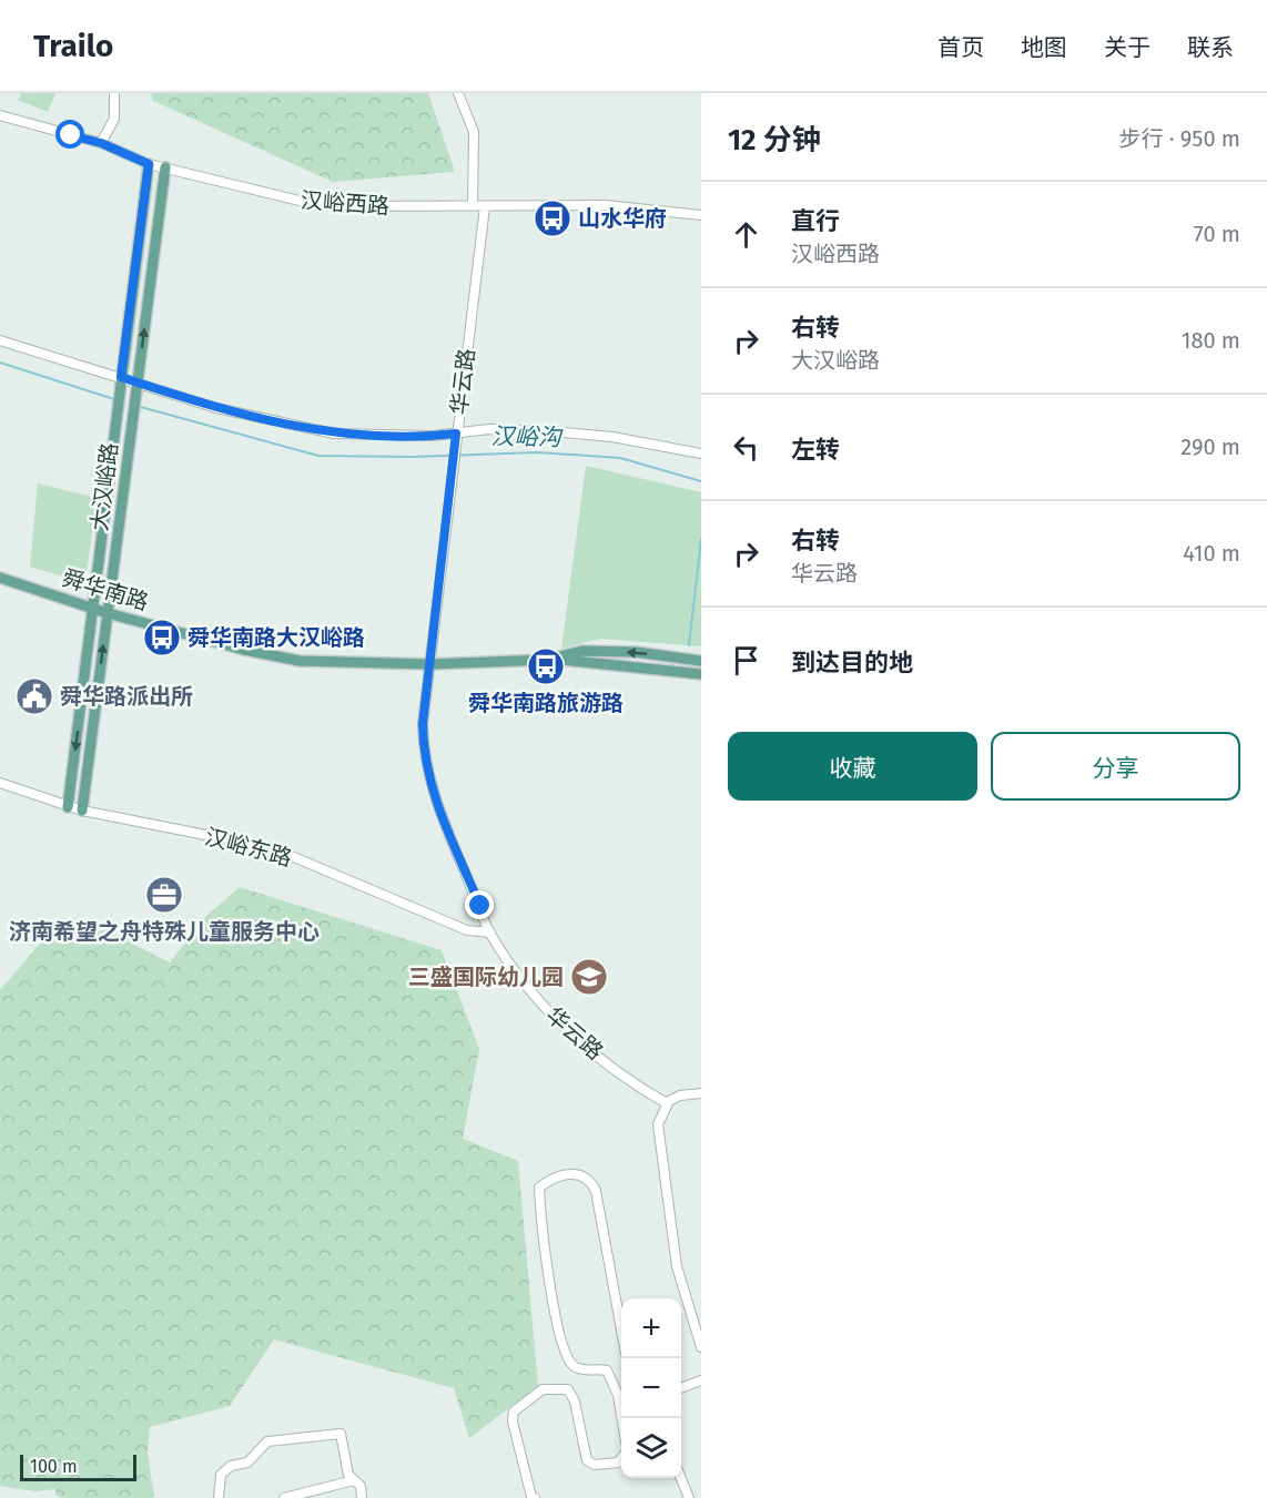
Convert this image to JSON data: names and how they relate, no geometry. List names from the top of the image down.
{
  "streets": {
    "main road": ["大汉峪路", "舜华南路"],
    "street": ["汉峪西路", "华云路", "汉峪东路"]
  },
  "crossings": [
    ["汉峪西路", "华云路"],
    ["汉峪西路", "大汉峪路"],
    ["华云路", "舜华南路"],
    ["华云路", "汉峪东路"],
    ["大汉峪路", "舜华南路"],
    ["大汉峪路", "汉峪东路"]
  ],
  "water": ["汉峪沟"],
  "places": {
    "bus stop": ["山水华府", "舜华南路大汉峪路", "舜华南路旅游路"],
    "public building": ["舜华路派出所"],
    "office": ["济南希望之舟特殊儿童服务中心"],
    "school or university": ["三盛国际幼儿园"]
  },
  "scale_bar": "100 m",
  "page": {
    "header": "Trailo",
    "nav": [
      "首页",
      "地图",
      "关于",
      "联系"
    ],
    "heading": ["12 分钟", "步行 · 950 m"],
    "list": [
      ["直行", "汉峪西路", "70 m"],
      ["右转", "大汉峪路", "180 m"],
      ["左转", "290 m"],
      ["右转", "华云路", "410 m"],
      "到达目的地"
    ],
    "buttons": ["收藏", "分享"],
    "map_buttons": ["+", "−"],
    "scale": "100 m"
  }
}
